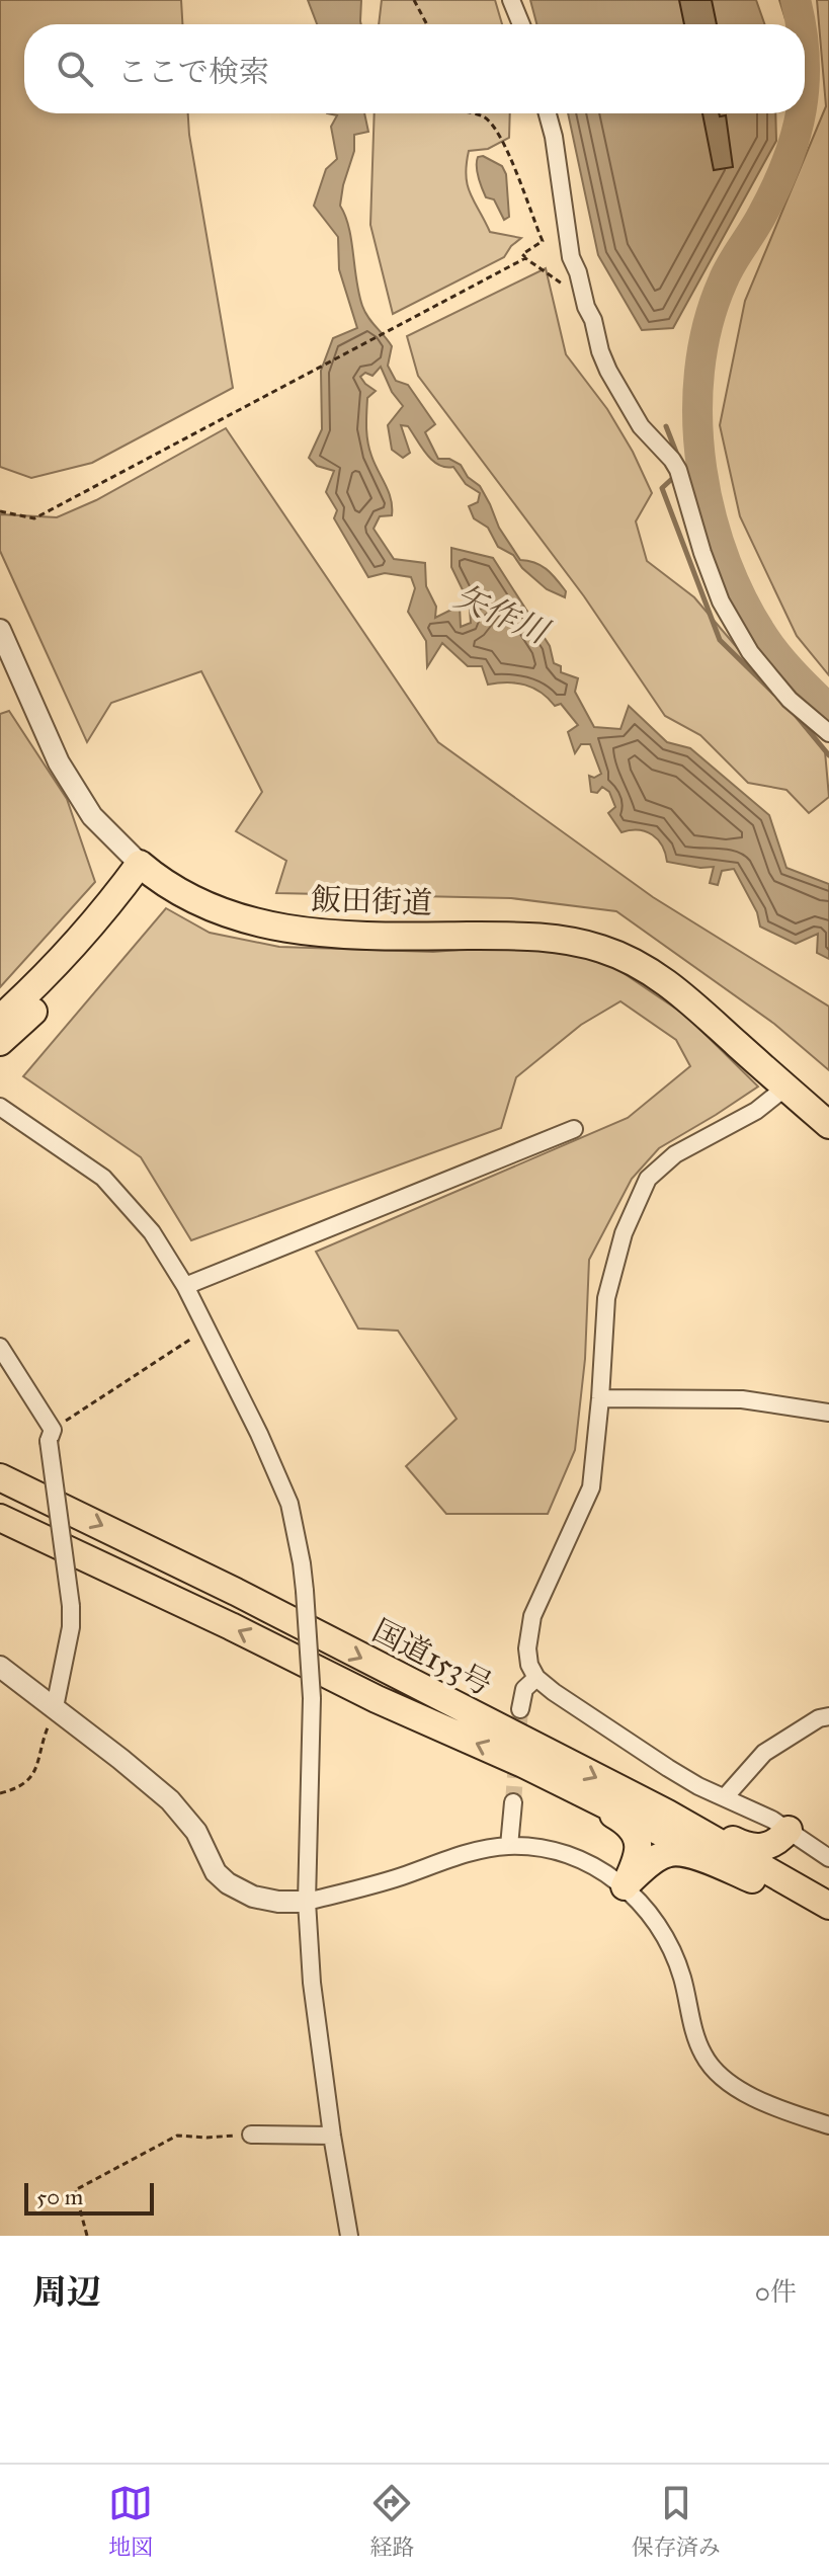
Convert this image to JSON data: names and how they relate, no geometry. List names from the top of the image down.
{
  "streets": {
    "highway": ["飯田街道", "国道153号"]
  },
  "water": ["矢作川"],
  "scale_bar": "50 m",
  "page": {
    "search": "ここで検索",
    "scale": "50 m",
    "heading": ["周辺", "0件"],
    "nav": ["地図", "経路", "保存済み"]
  }
}
